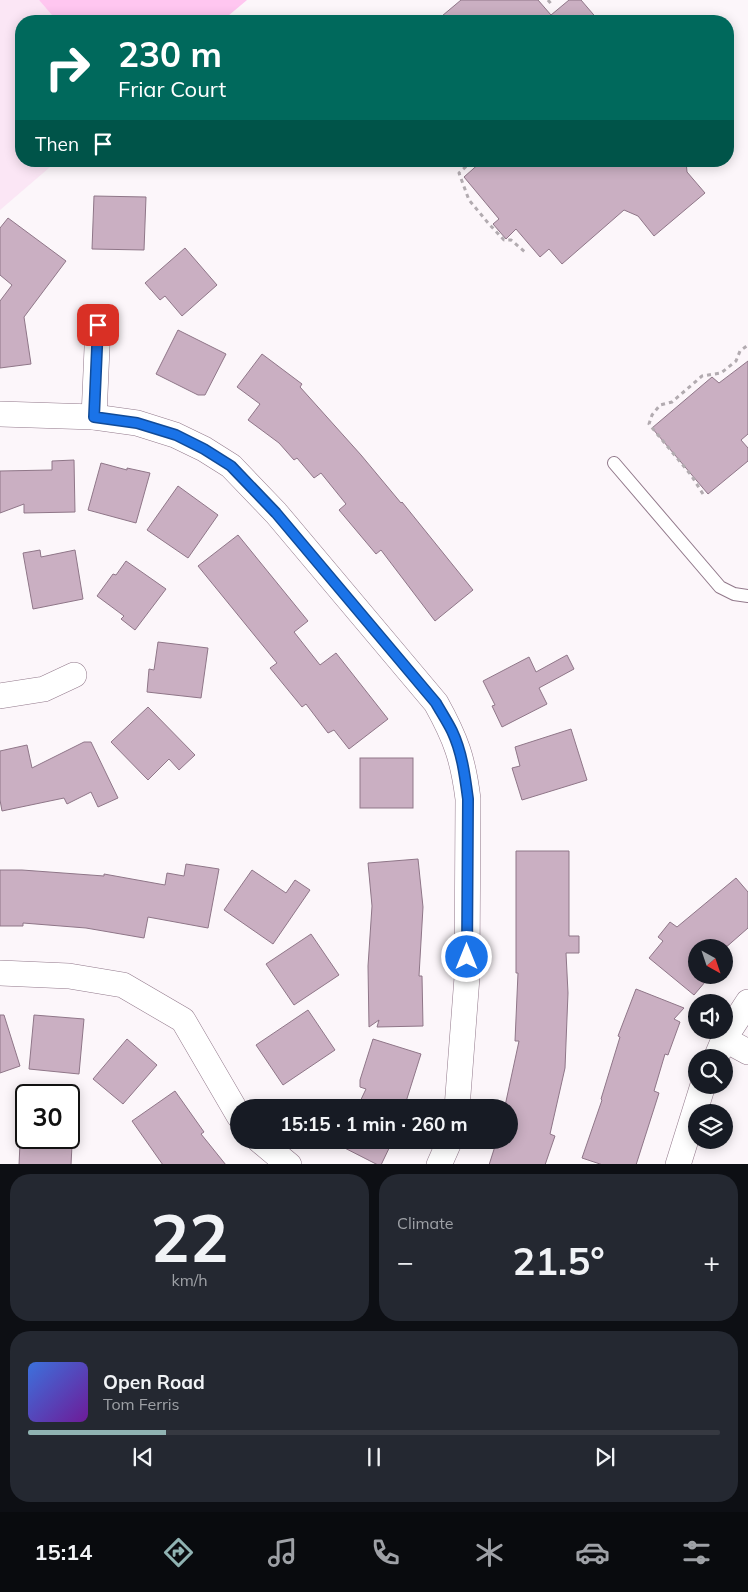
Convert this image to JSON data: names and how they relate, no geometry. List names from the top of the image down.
{
  "north": "bottom right",
  "page": {
    "turn": ["230 m", "Friar Court"],
    "then": "Then",
    "limit": "30",
    "trip": "15:15 · 1 min · 260 m",
    "tile": [
      ["22", "km/h"],
      "Climate"
    ],
    "heat": ["−", "21.5°", "+"],
    "song": ["Open Road", "Tom Ferris"],
    "tabs": "15:14"
  }
}
